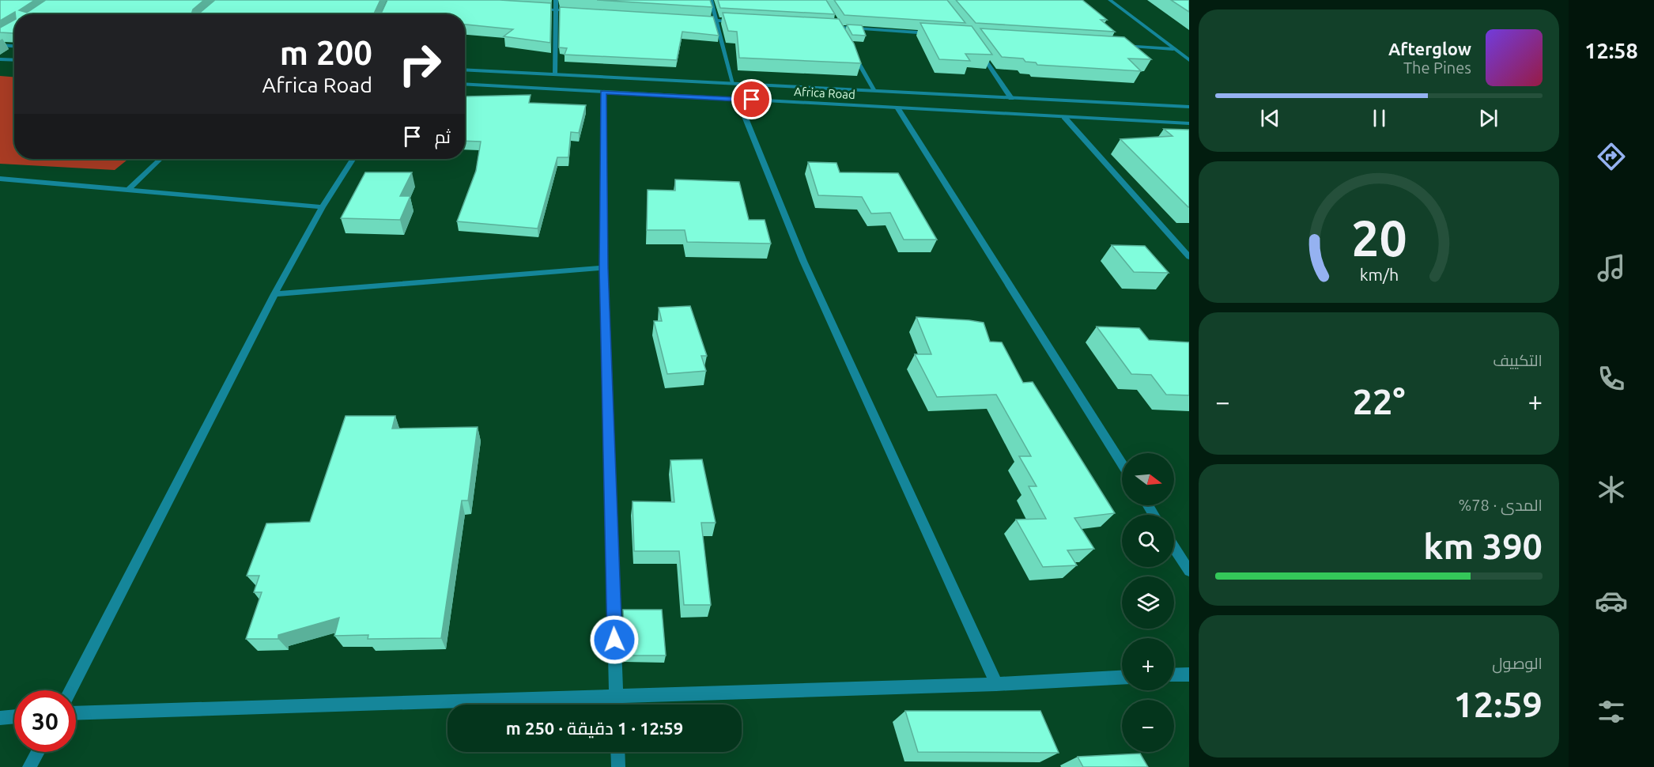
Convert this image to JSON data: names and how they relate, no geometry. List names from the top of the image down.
{
  "streets": {
    "street": ["Africa Road"]
  },
  "north": "right",
  "page": {
    "tabs": "12:58",
    "turn": ["200 m", "Africa Road"],
    "song": ["Afterglow", "The Pines"],
    "then": "ثم",
    "tile": [
      "التكييف",
      ["المدى · 78%", "390 km"],
      ["الوصول", "12:59"]
    ],
    "heat": ["−", "22°", "+"],
    "map_buttons": ["+", "−"],
    "limit": "30",
    "trip": "12:59 · 1 دقيقة · 250 m",
    "gauge": ["20", "km/h"]
  }
}
